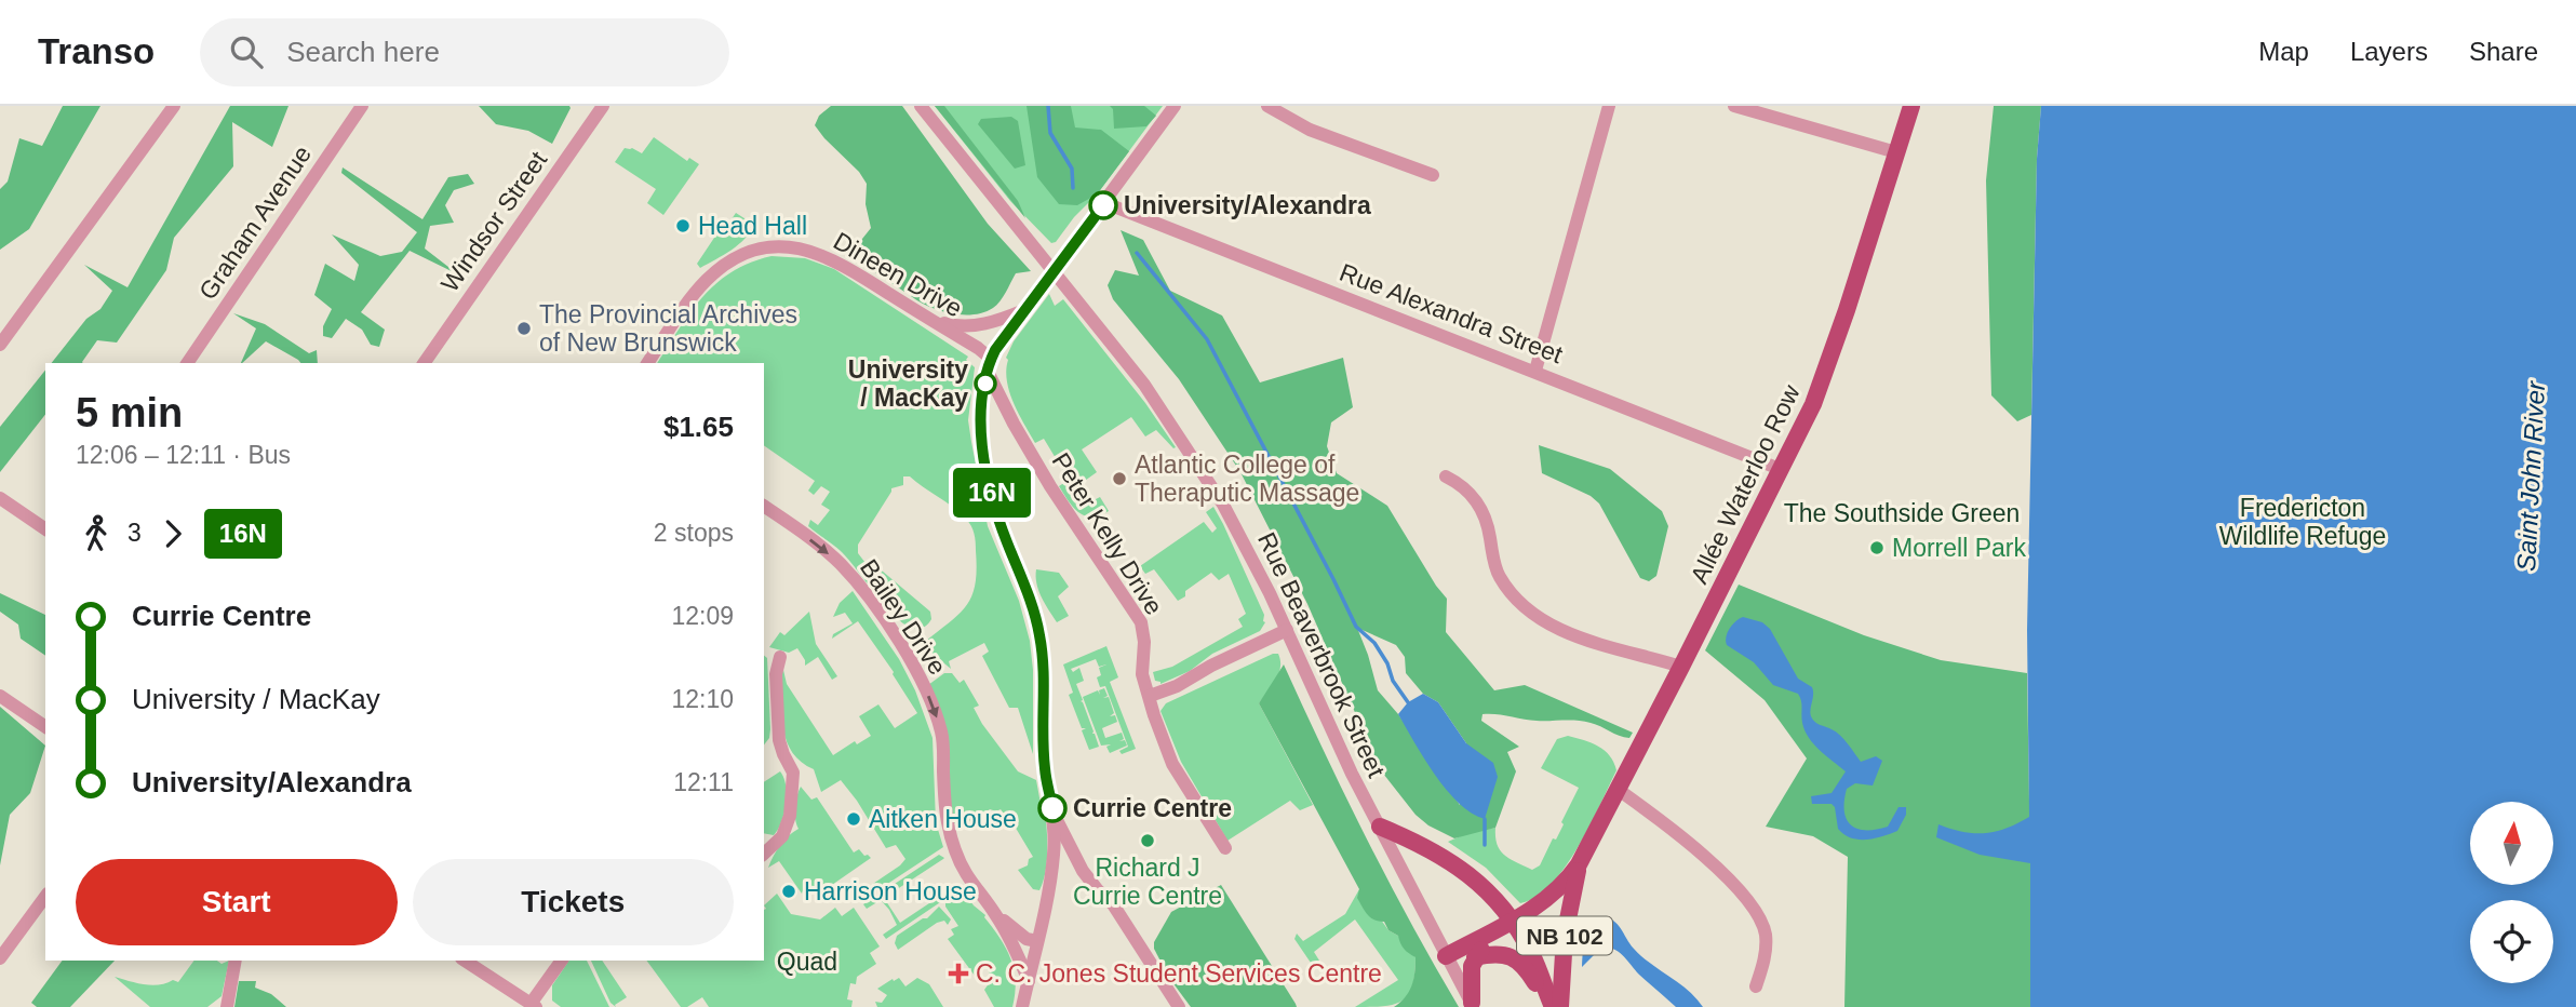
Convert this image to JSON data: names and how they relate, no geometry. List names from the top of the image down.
{
  "streets": {
    "main road": ["Allée Waterloo Row", "NB 102"],
    "street": [
      "Windsor Street",
      "Graham Avenue",
      "Dineen Drive",
      "Rue Alexandra Street",
      "Peter Kelly Drive",
      "Bailey Drive",
      "Rue Beaverbrook Street"
    ]
  },
  "crossings": [
    ["Dineen Drive", "Peter Kelly Drive"],
    ["Rue Alexandra Street", "Allée Waterloo Row"],
    ["Allée Waterloo Row", "NB 102"]
  ],
  "water": ["Saint John River"],
  "parks": ["Fredericton Wildlife Refuge", "The Southside Green", "Quad"],
  "places": {
    "other": [
      "University/Alexandra",
      "Head Hall",
      "The Provincial Archives of New Brunswick",
      "University / MacKay",
      "Atlantic College of Theraputic Massage",
      "Morrell Park",
      "Currie Centre",
      "Aitken House",
      "Richard J Currie Centre",
      "Harrison House"
    ],
    "health": ["C. C. Jones Student Services Centre"]
  },
  "lines": ["bus line 16N"],
  "north": "top",
  "page": {
    "header": "Transo",
    "search": "Search here",
    "nav": ["Map", "Layers", "Share"],
    "on_map": "16N",
    "heading": ["5 min", "12:06 – 12:11 · Bus", "$1.65"],
    "legs": ["3", "16N", "2 stops"],
    "list": [
      {
        "name": "Currie Centre",
        "value": "12:09"
      },
      {
        "name": "University / MacKay",
        "value": "12:10"
      },
      {
        "name": "University/Alexandra",
        "value": "12:11"
      }
    ],
    "buttons": ["Start", "Tickets"]
  }
}
